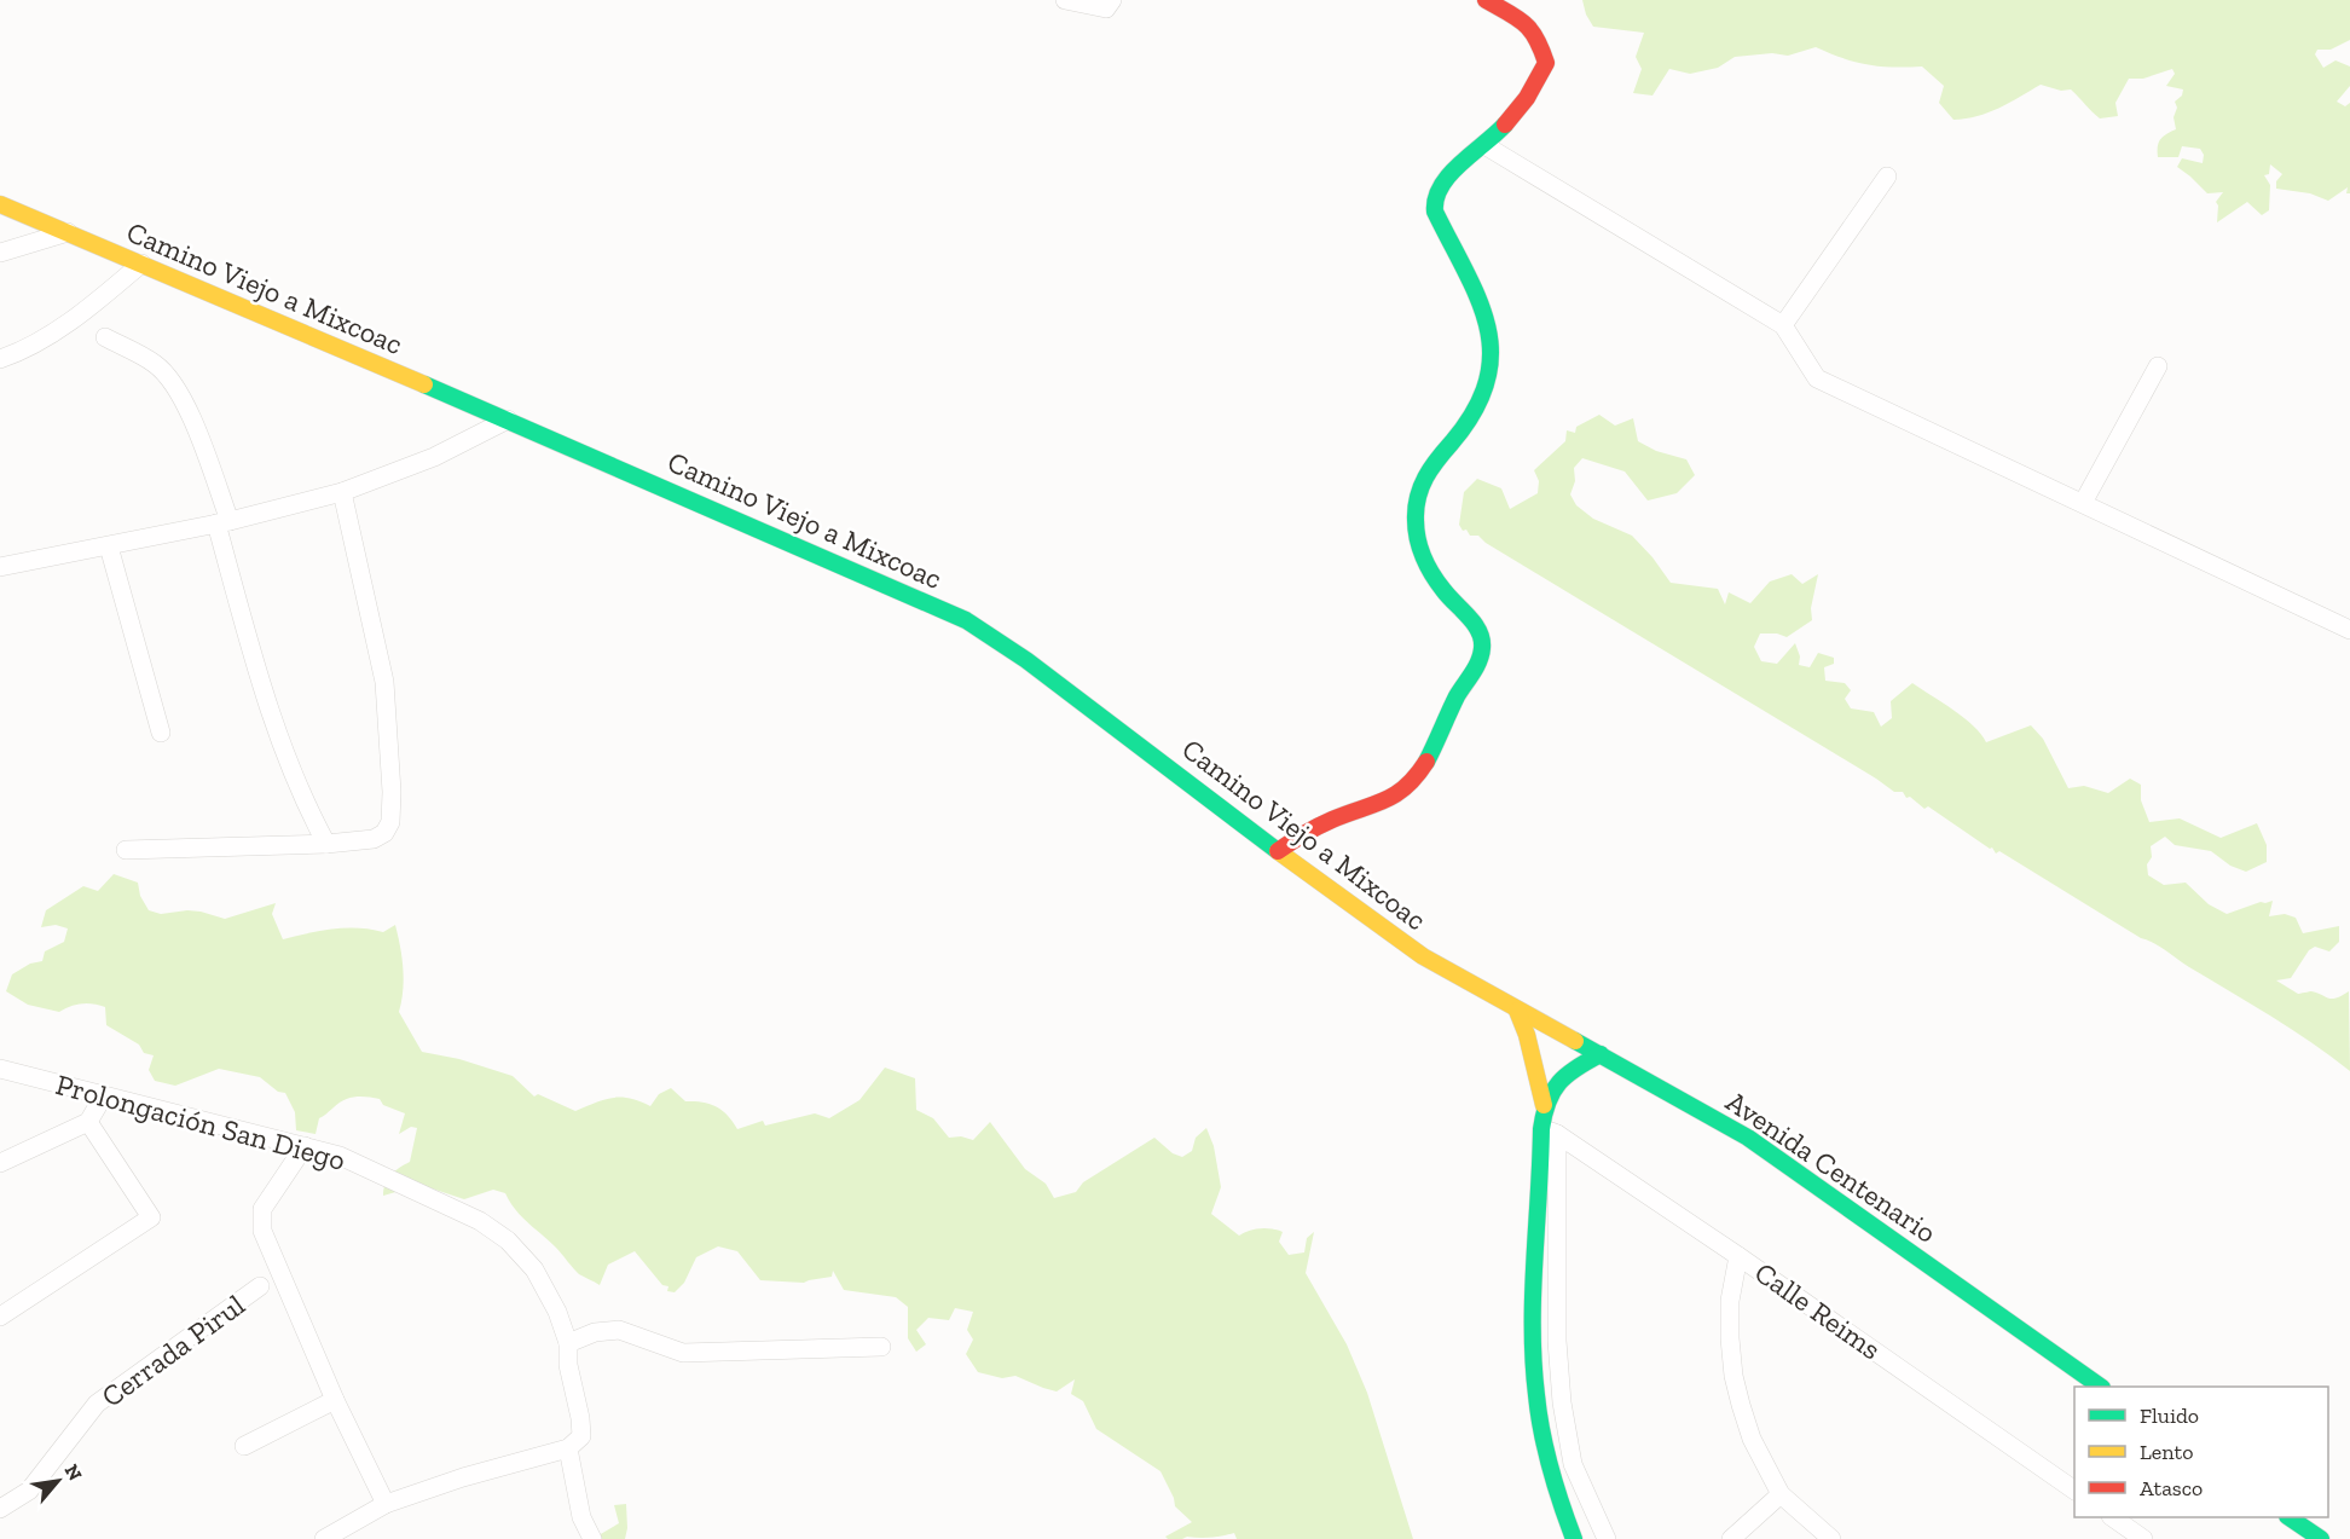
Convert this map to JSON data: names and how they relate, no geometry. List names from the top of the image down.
{
  "streets": {
    "main road": ["Camino Viejo a Mixcoac", "Avenida Centenario"],
    "street": ["Prolongación San Diego", "Calle Reims", "Cerrada Pirul"]
  },
  "crossings": [
    ["Camino Viejo a Mixcoac", "Avenida Centenario"]
  ],
  "legend": ["Fluido", "Lento", "Atasco"],
  "north": "top right"
}
